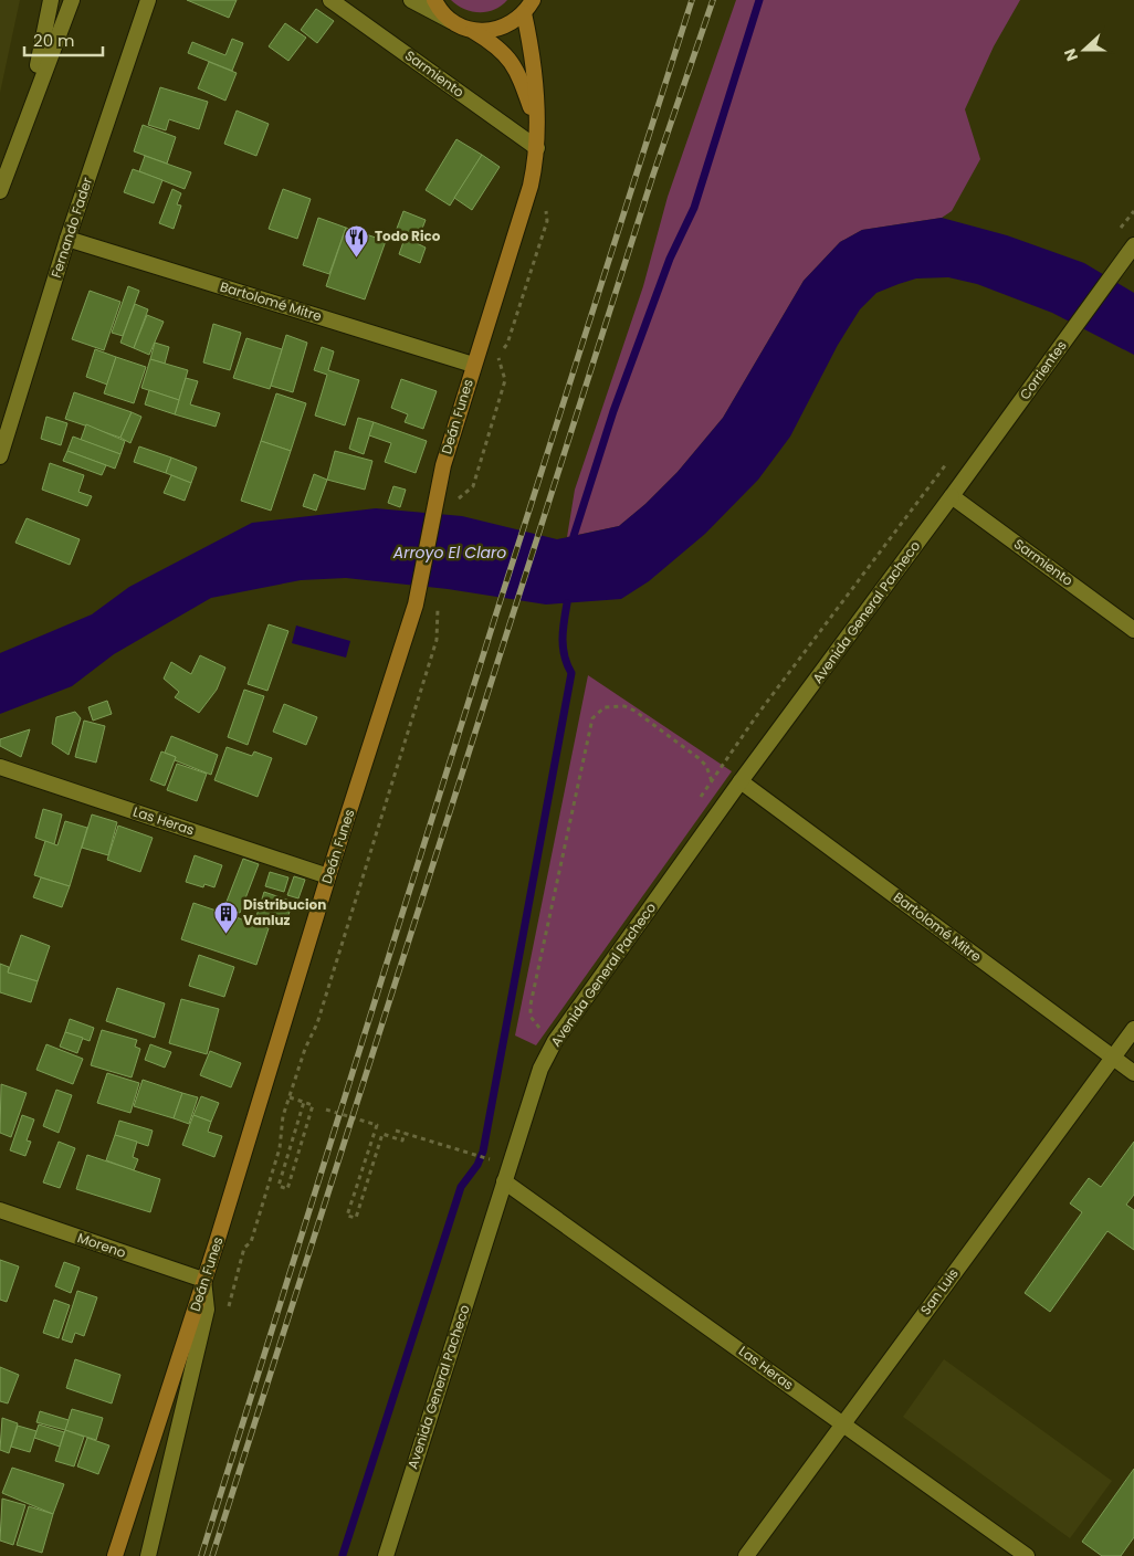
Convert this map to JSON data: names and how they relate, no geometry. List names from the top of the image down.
{
  "streets": {
    "main road": ["Deán Funes"],
    "street": [
      "Sarmiento",
      "Fernando Fader",
      "Bartolomé Mitre",
      "Corrientes",
      "Avenida General Pacheco",
      "Las Heras",
      "Moreno",
      "San Luis"
    ]
  },
  "crossings": [
    ["Sarmiento", "Corrientes"],
    ["Sarmiento", "Deán Funes"],
    ["Sarmiento", "Avenida General Pacheco"],
    ["Fernando Fader", "Bartolomé Mitre"],
    ["Bartolomé Mitre", "Deán Funes"],
    ["Bartolomé Mitre", "Avenida General Pacheco"],
    ["Bartolomé Mitre", "San Luis"],
    ["Corrientes", "Avenida General Pacheco"],
    ["Deán Funes", "Las Heras"],
    ["Deán Funes", "Moreno"],
    ["Avenida General Pacheco", "Las Heras"],
    ["Las Heras", "San Luis"]
  ],
  "water": ["Arroyo El Claro"],
  "places": {
    "restaurant": ["Todo Rico"],
    "building": ["Distribucion Vanluz"]
  },
  "scale_bar": "20 m",
  "north": "left"
}
